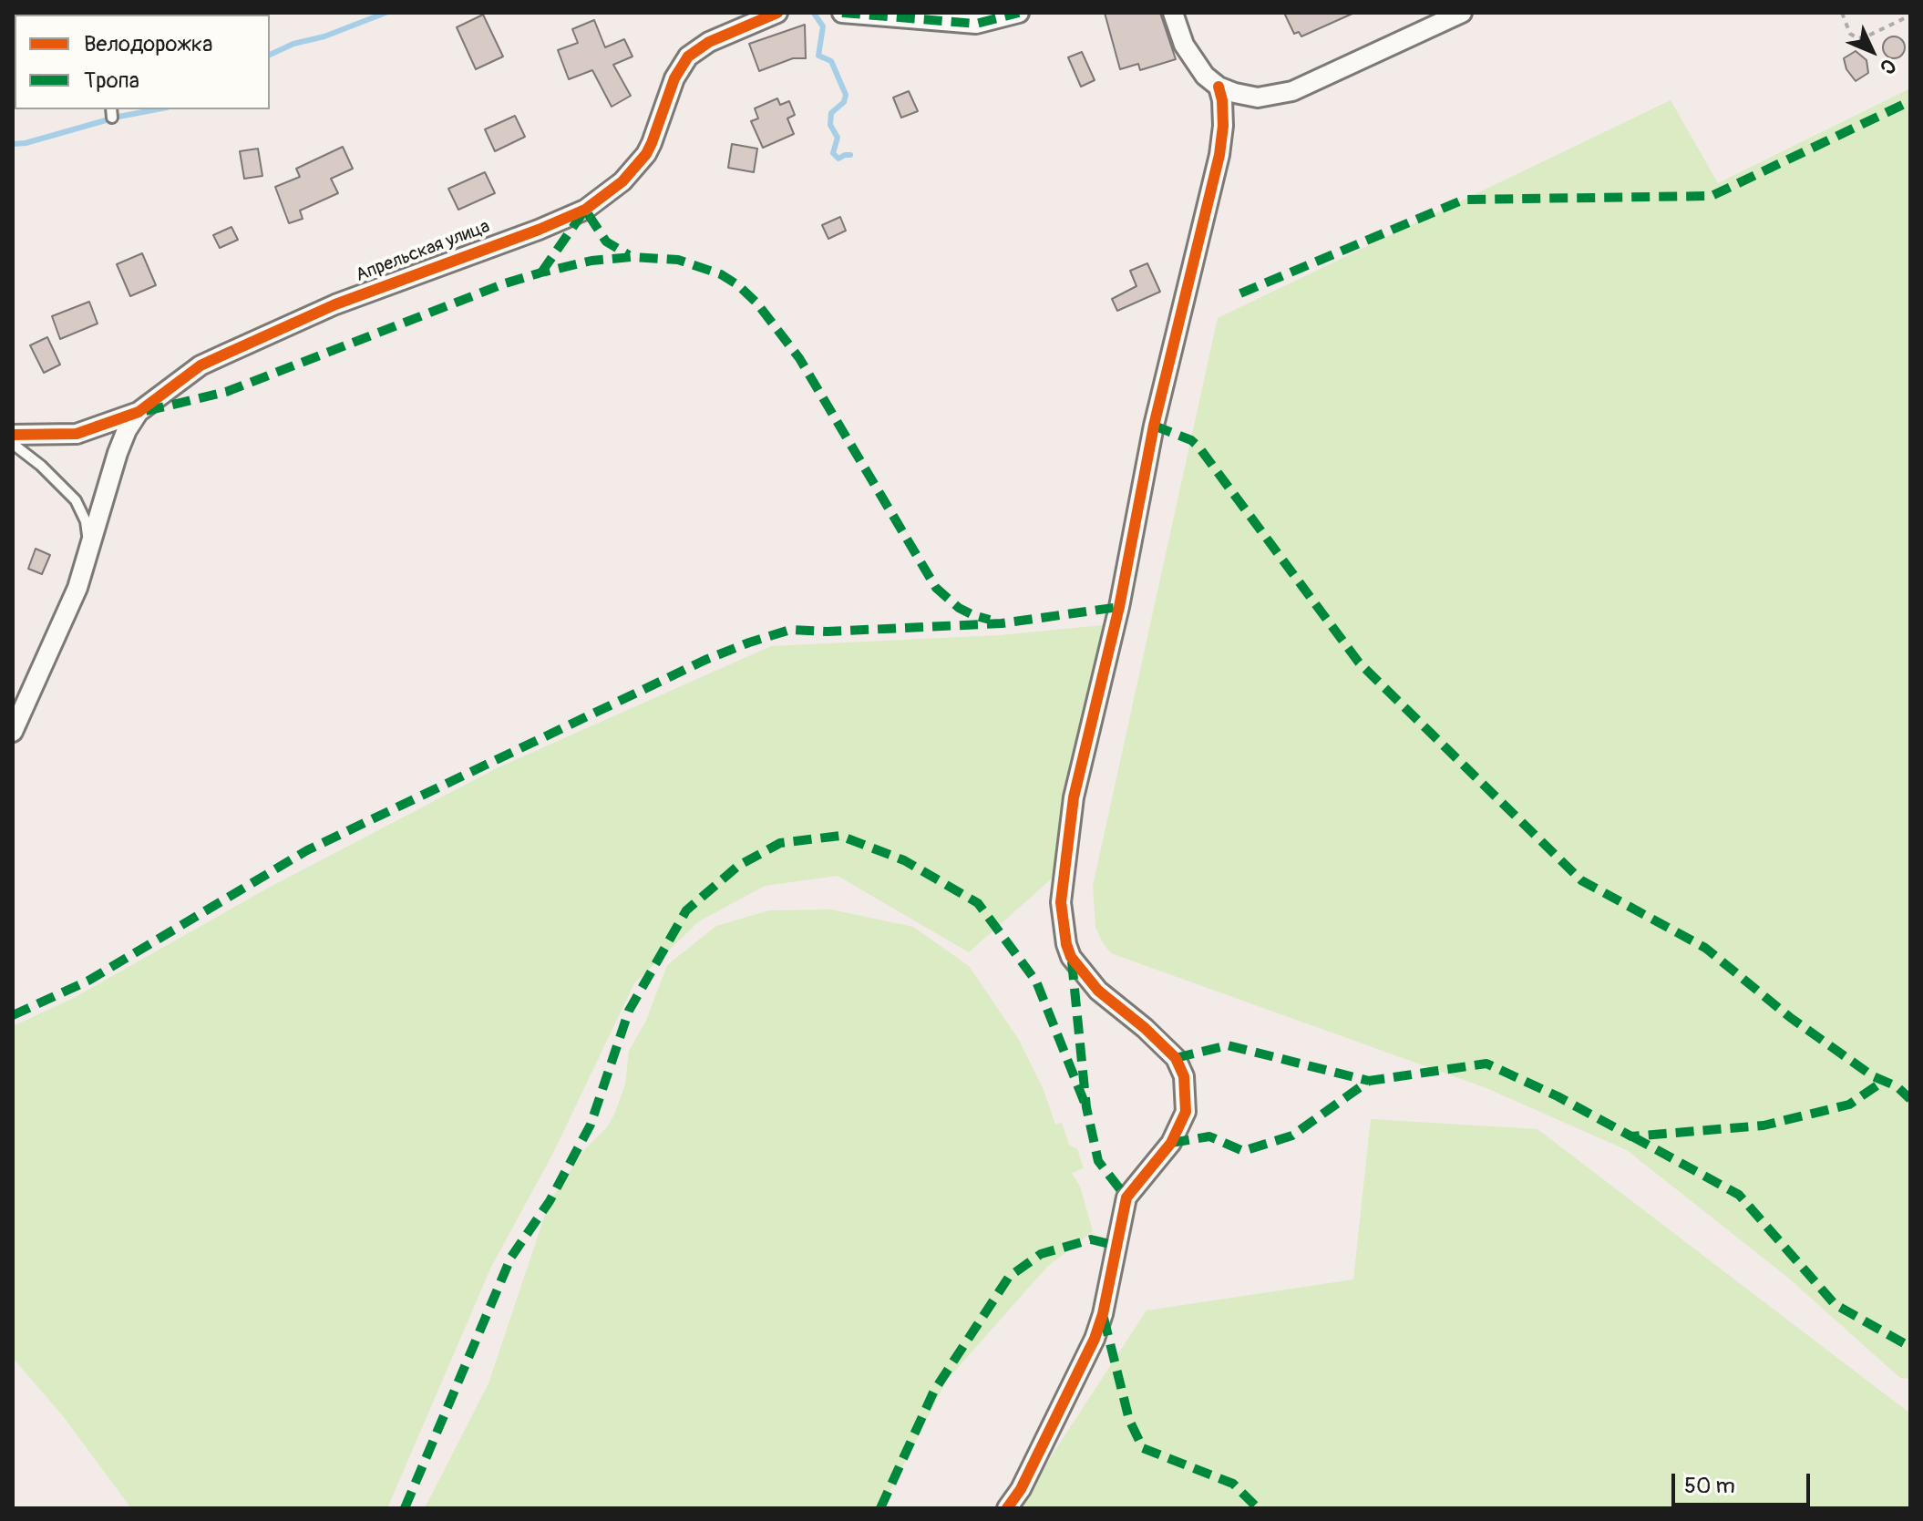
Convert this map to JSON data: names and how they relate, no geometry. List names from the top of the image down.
{
  "streets": {
    "street": ["Апрельская улица"]
  },
  "legend": ["Велодорожка", "Тропа"],
  "scale_bar": "50 m",
  "north": "bottom right"
}
